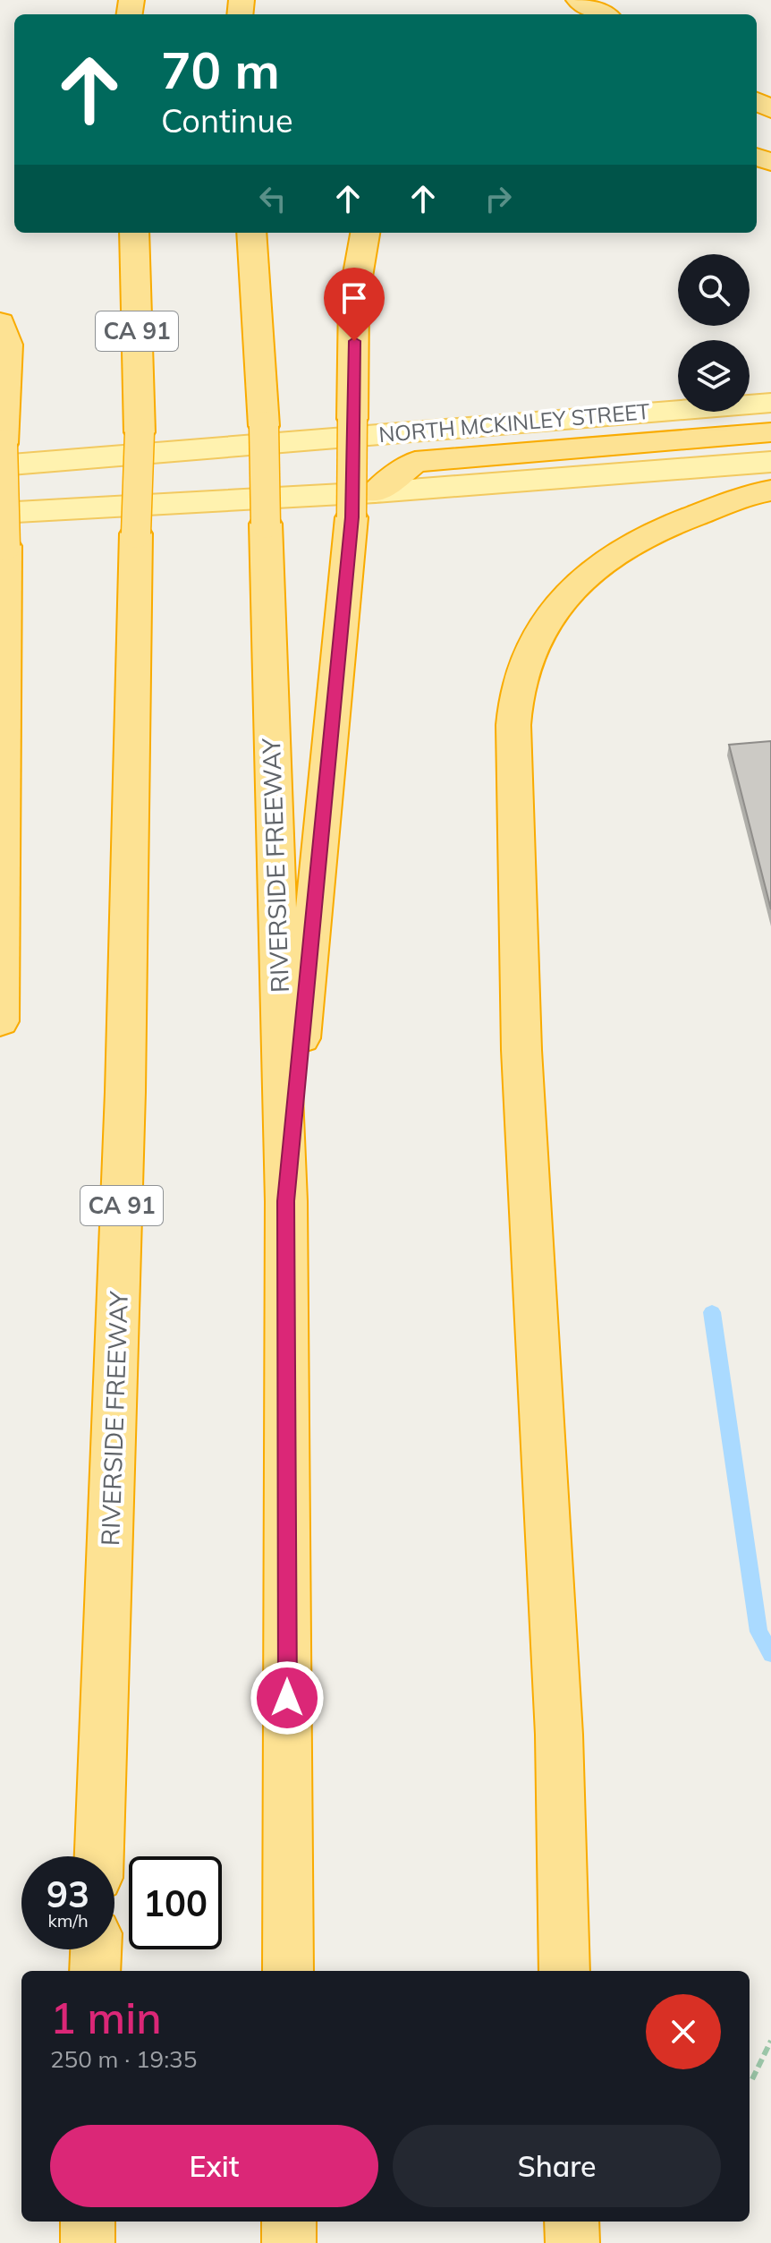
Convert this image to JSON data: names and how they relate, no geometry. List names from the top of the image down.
{
  "streets": {
    "highway": ["CA 91", "RIVERSIDE FREEWAY"],
    "main road": ["NORTH MCKINLEY STREET"]
  },
  "page": {
    "turn": ["70 m", "Continue"],
    "speed": "93 km/h",
    "limit": "100",
    "heading": ["1 min", "250 m · 19:35"],
    "buttons": ["Exit", "Share"]
  }
}
